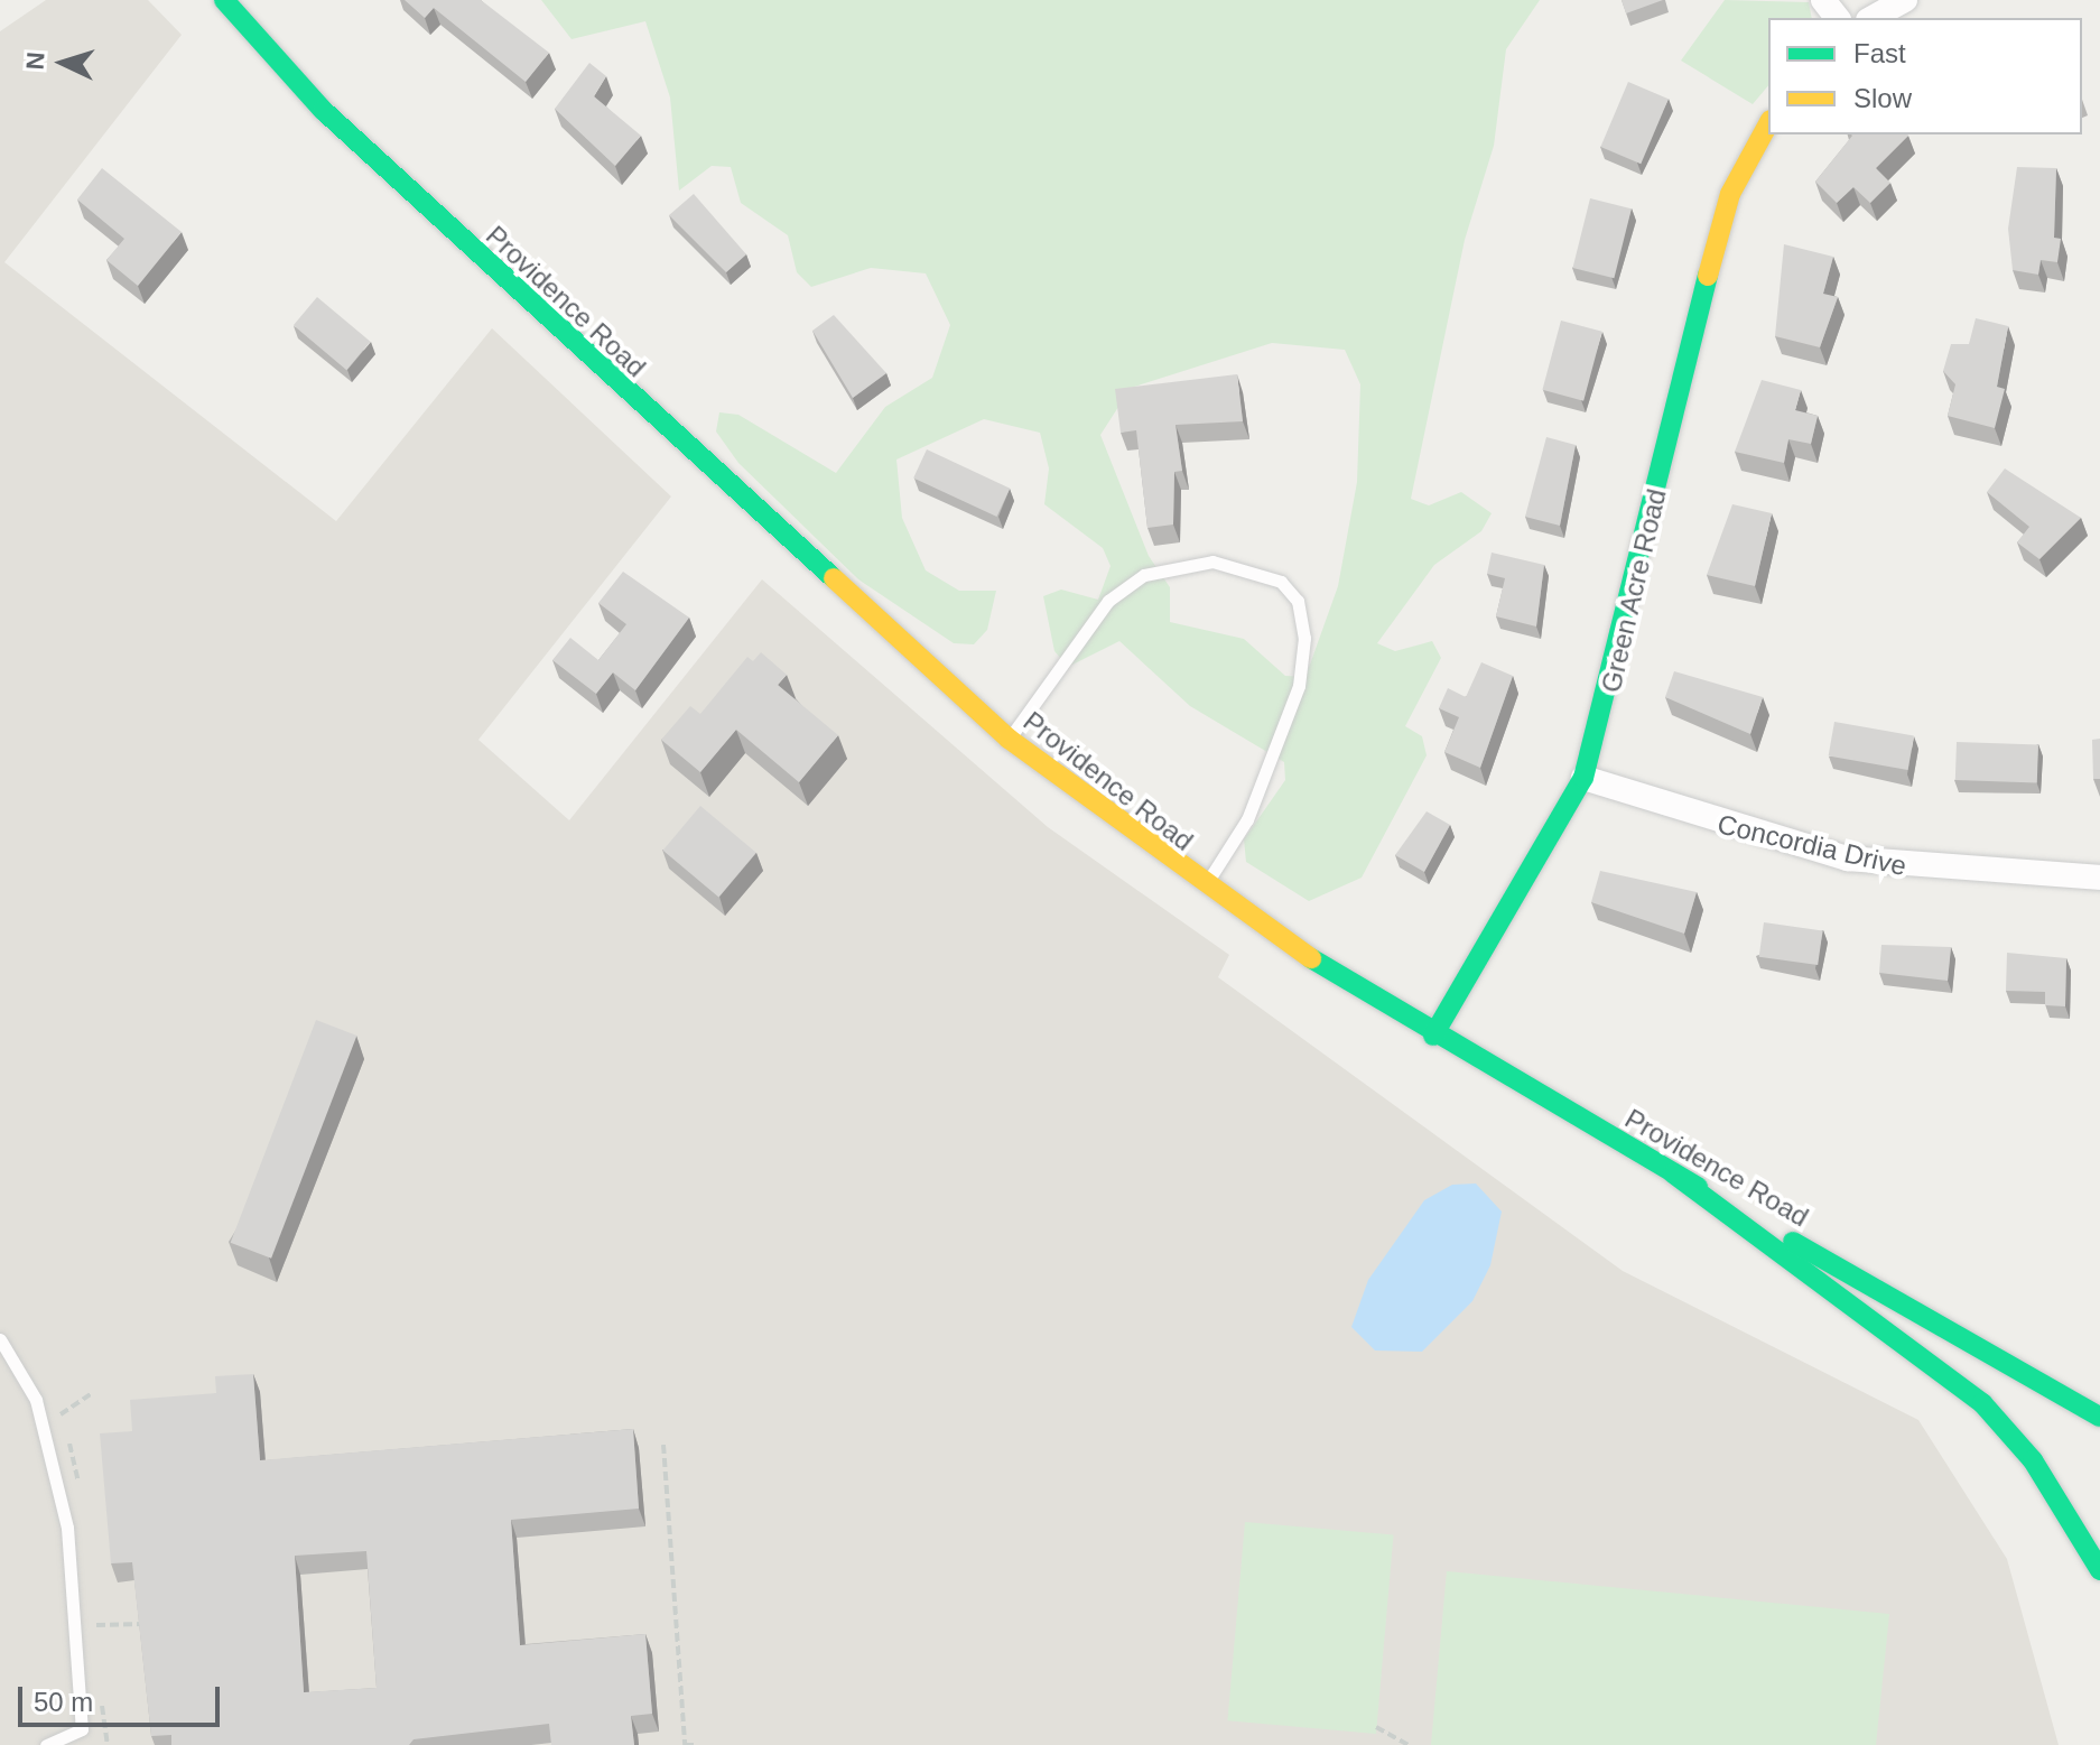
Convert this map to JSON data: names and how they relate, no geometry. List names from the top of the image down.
{
  "streets": {
    "main road": ["Providence Road", "Green Acre Road"],
    "street": ["Concordia Drive"]
  },
  "crossings": [
    ["Providence Road", "Green Acre Road"],
    ["Green Acre Road", "Concordia Drive"]
  ],
  "legend": ["Fast", "Slow"],
  "scale_bar": "50 m",
  "north": "left"
}
